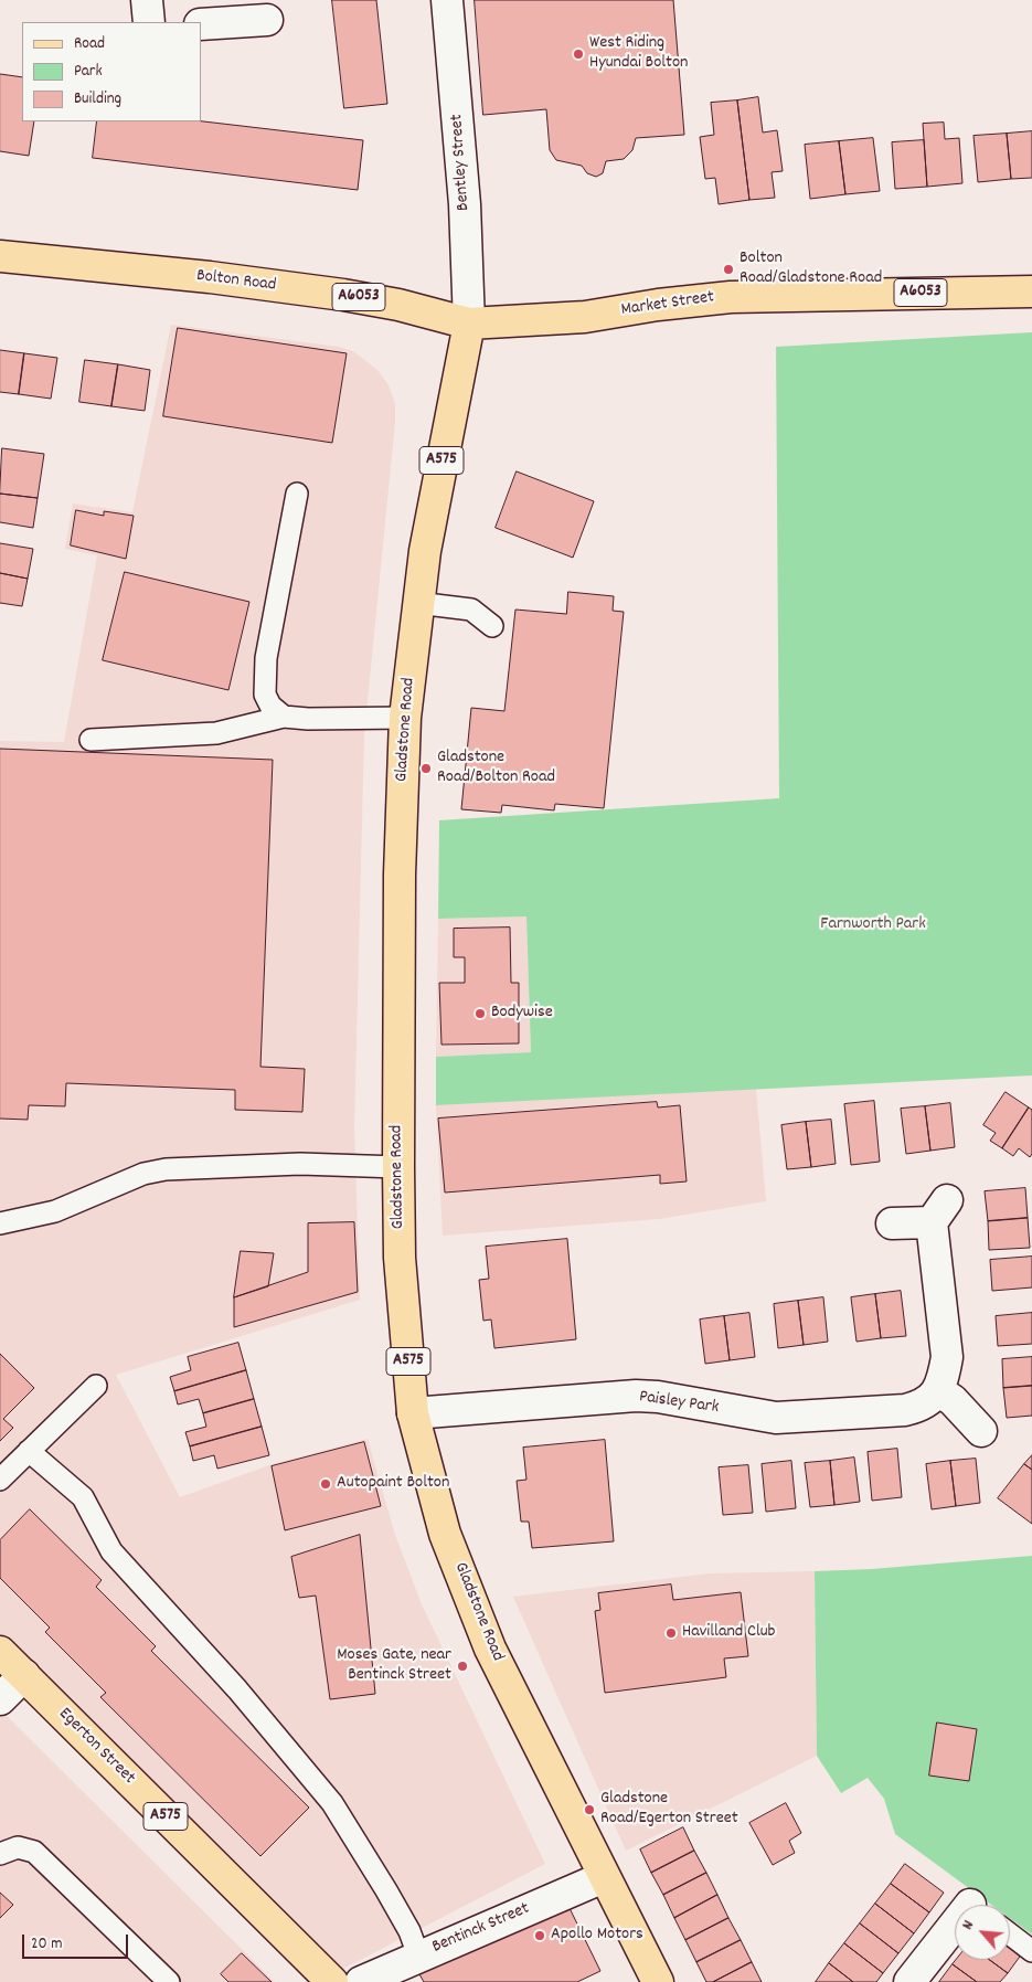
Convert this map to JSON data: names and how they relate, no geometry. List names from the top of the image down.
{
  "streets": {
    "main road": [
      "Bolton Road",
      "A6053",
      "Market Street",
      "A575",
      "Gladstone Road",
      "Egerton Street"
    ],
    "street": ["Bentley Street", "Paisley Park", "Bentinck Street"]
  },
  "crossings": [
    ["Bentley Street", "Bolton Road"],
    ["Bentley Street", "Market Street"],
    ["Bentley Street", "Gladstone Road"],
    ["Bolton Road", "Market Street"],
    ["Bolton Road", "Gladstone Road"],
    ["Market Street", "Gladstone Road"],
    ["Gladstone Road", "Paisley Park"],
    ["Gladstone Road", "Bentinck Street"]
  ],
  "parks": ["Farnworth Park"],
  "places": [
    "West Riding Hyundai Bolton",
    "Bolton Road/Gladstone Road",
    "Gladstone Road/Bolton Road",
    "Bodywise",
    "Autopaint Bolton",
    "Havilland Club",
    "Moses Gate, near Bentinck Street",
    "Gladstone Road/Egerton Street",
    "Apollo Motors"
  ],
  "legend": ["Road", "Park", "Building"],
  "scale_bar": "20 m",
  "north": "top left"
}
